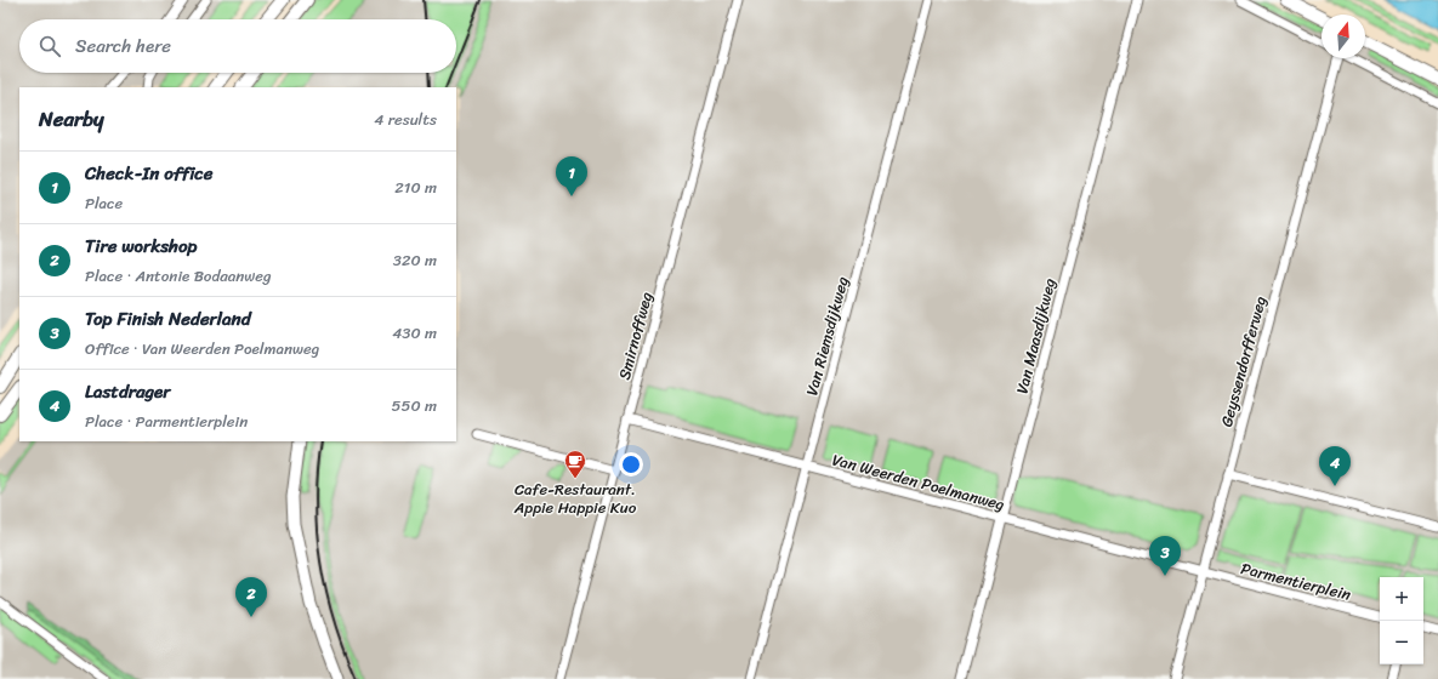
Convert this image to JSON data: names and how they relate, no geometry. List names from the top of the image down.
{
  "streets": {
    "street": [
      "Smirnoffweg",
      "Van Riemsdijkweg",
      "Van Maasdijkweg",
      "Geyssendorfferweg",
      "Van Weerden Poelmanweg",
      "Parmentierplein"
    ]
  },
  "crossings": [
    ["Smirnoffweg", "Van Weerden Poelmanweg"],
    ["Van Riemsdijkweg", "Van Weerden Poelmanweg"],
    ["Van Maasdijkweg", "Van Weerden Poelmanweg"],
    ["Geyssendorfferweg", "Van Weerden Poelmanweg"],
    ["Geyssendorfferweg", "Parmentierplein"],
    ["Van Weerden Poelmanweg", "Parmentierplein"]
  ],
  "places": {
    "cafe": ["Cafe-Restaurant. Appie Happie Kuo"]
  },
  "north": "top",
  "page": {
    "search": "Search here",
    "heading": ["Nearby", "4 results"],
    "list": [
      {
        "mark": "1",
        "name": "Check-In office",
        "note": "Place",
        "value": "210 m"
      },
      {
        "mark": "2",
        "name": "Tire workshop",
        "note": "Place · Antonie Bodaanweg",
        "value": "320 m"
      },
      {
        "mark": "3",
        "name": "Top Finish Nederland",
        "note": "Office · Van Weerden Poelmanweg",
        "value": "430 m"
      },
      {
        "mark": "4",
        "name": "Lastdrager",
        "note": "Place · Parmentierplein",
        "value": "550 m"
      }
    ],
    "pins": [
      "1",
      "4",
      "3",
      "2"
    ],
    "map_buttons": ["+", "−"]
  }
}
